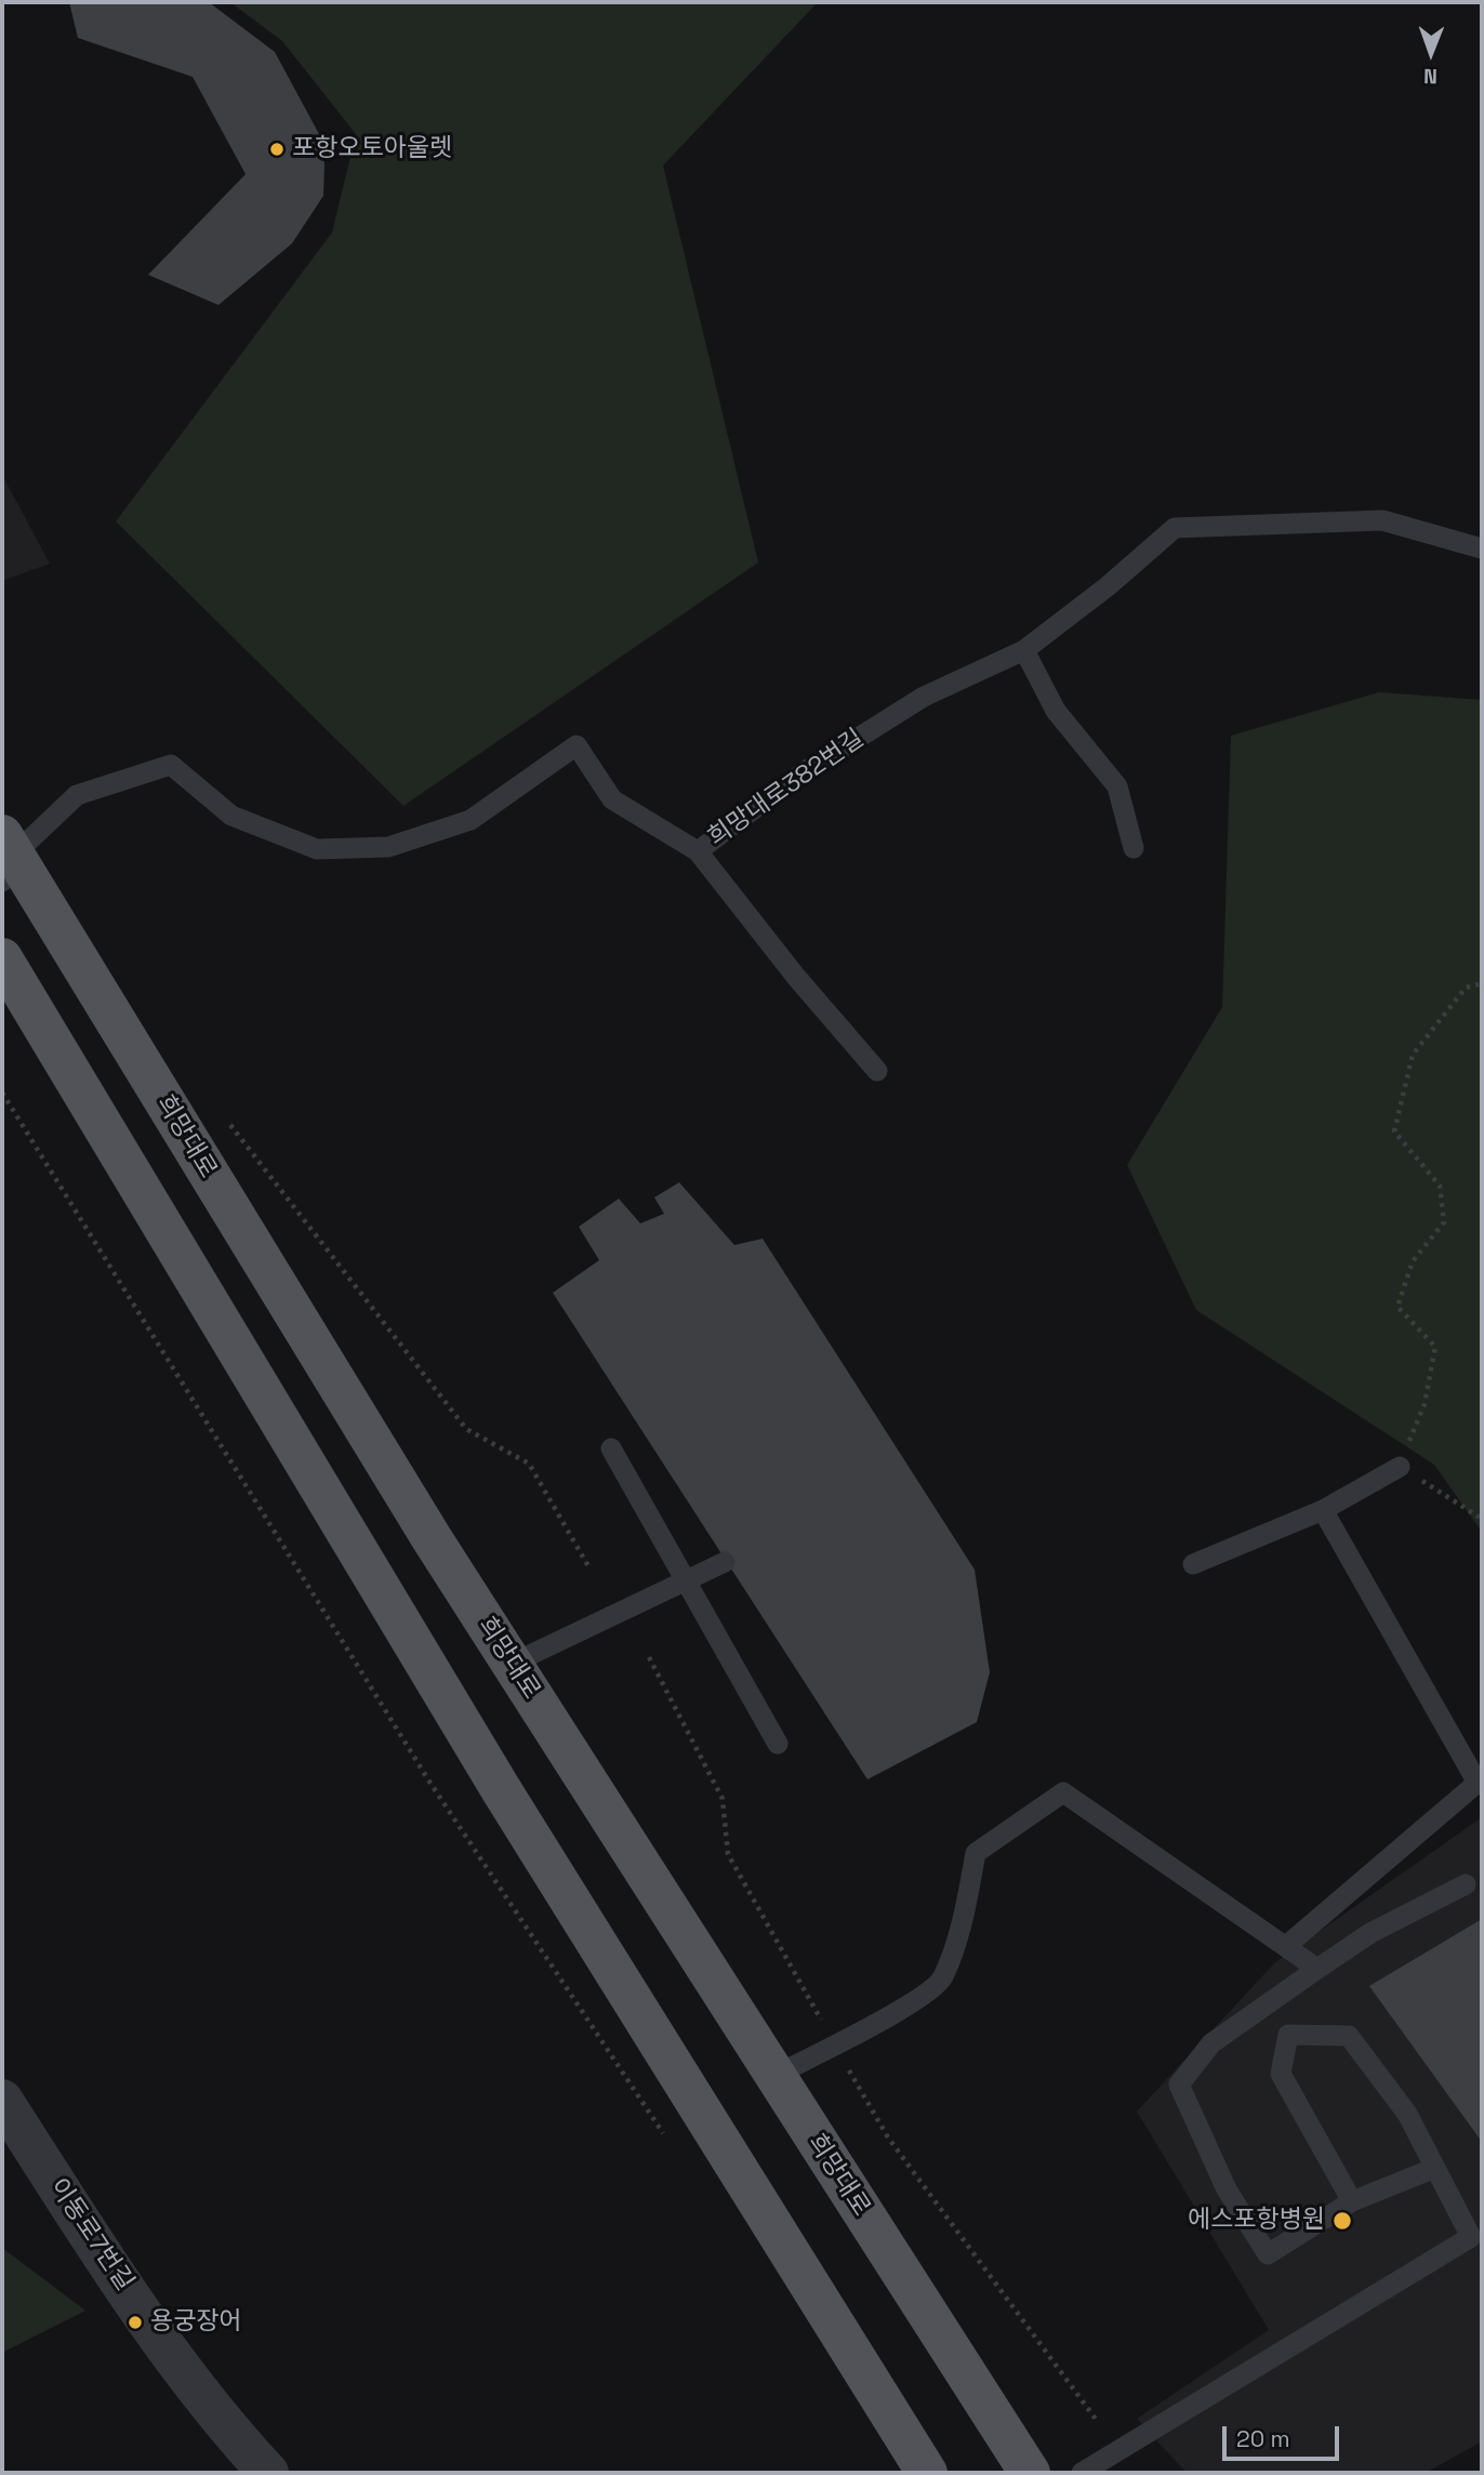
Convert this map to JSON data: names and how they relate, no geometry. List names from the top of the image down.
{
  "streets": {
    "main road": ["희망대로"],
    "street": ["이동로7번길"],
    "lane": ["희망대로382번길"]
  },
  "crossings": [
    ["희망대로382번길", "희망대로"]
  ],
  "places": ["포항오토아울렛", "에스포항병원", "용궁장어"],
  "scale_bar": "20 m",
  "north": "bottom"
}
